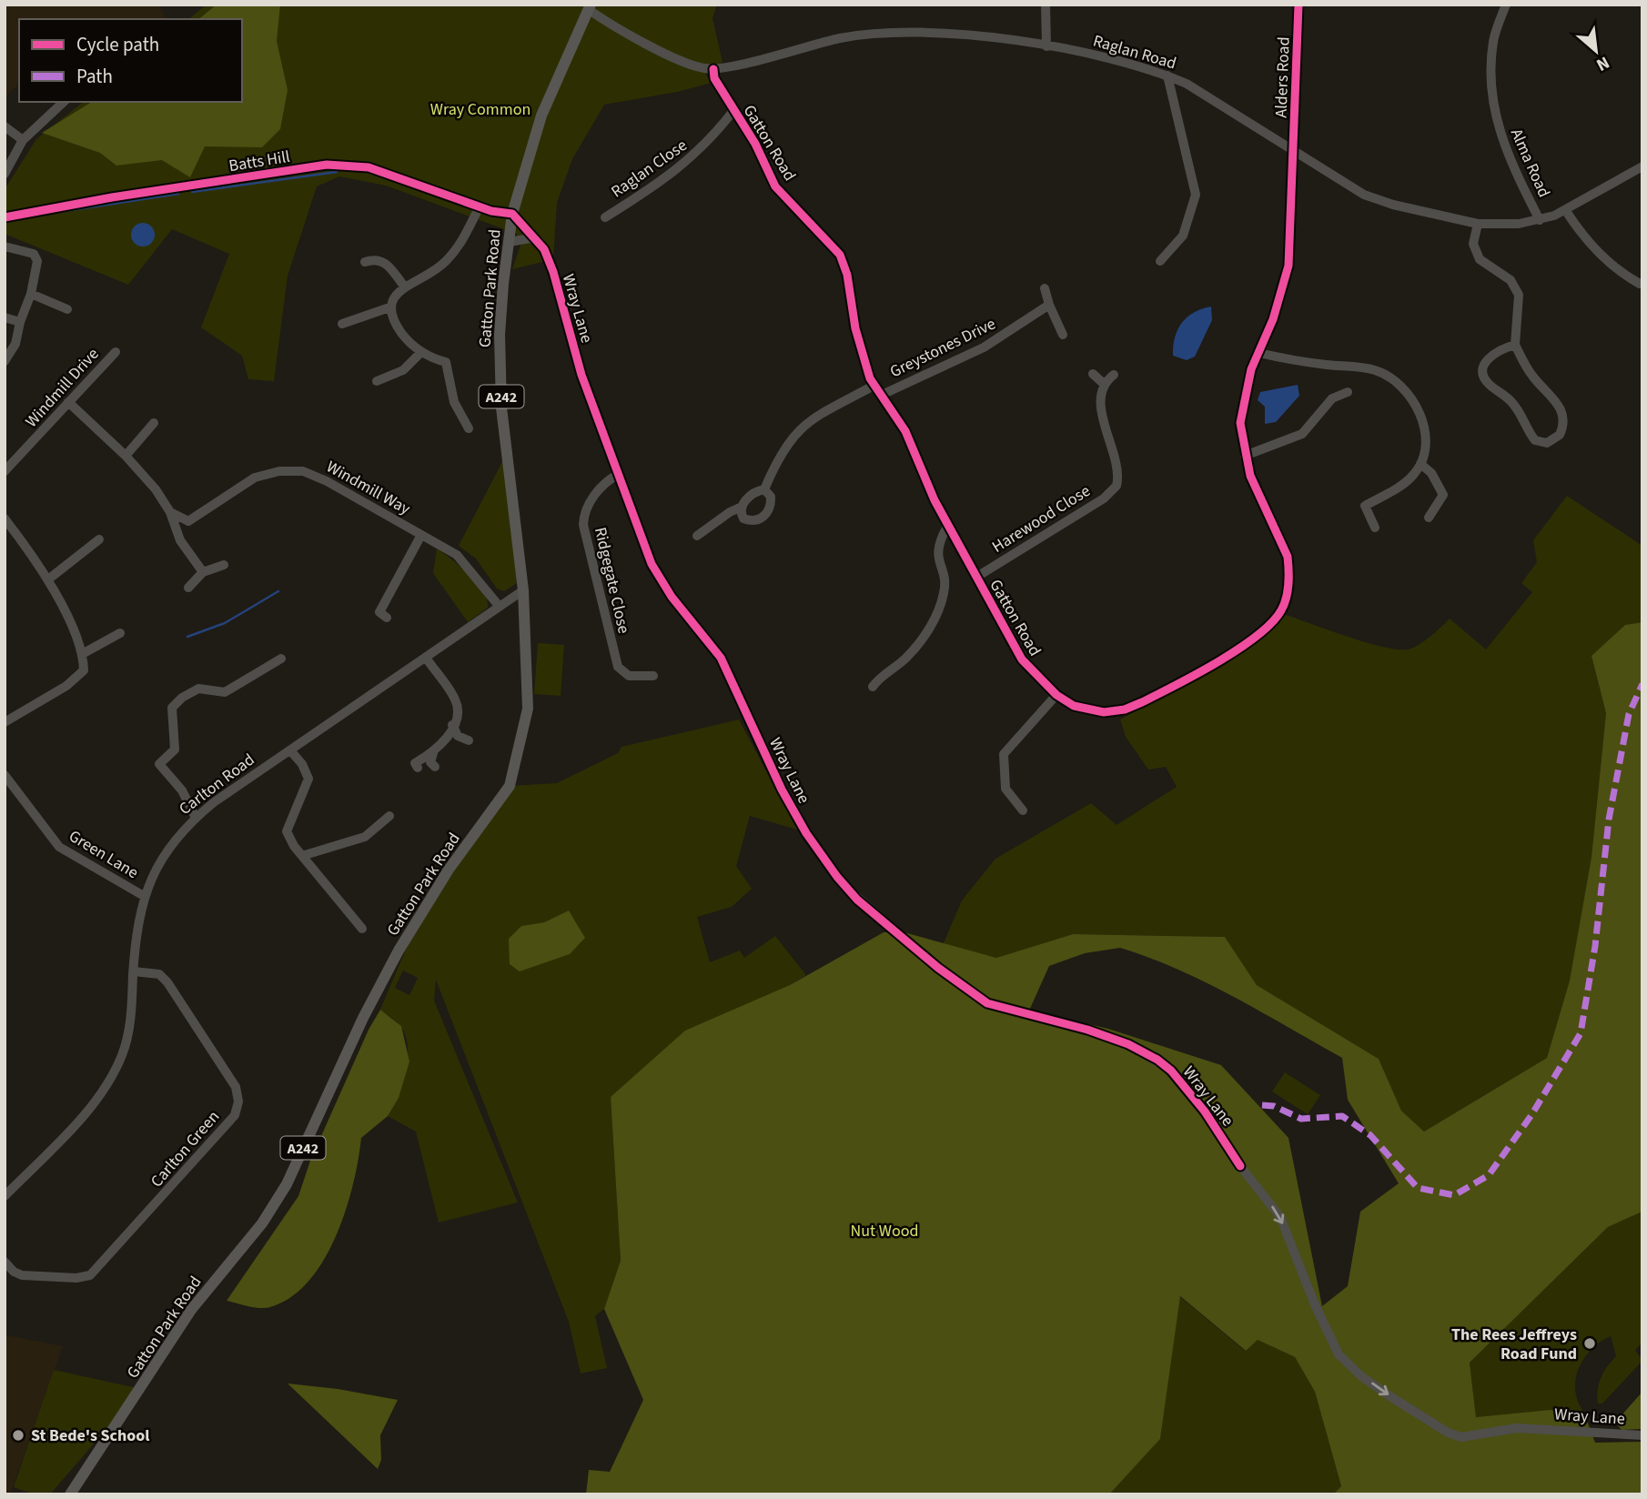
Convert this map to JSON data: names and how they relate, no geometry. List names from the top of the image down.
{
  "streets": {
    "main road": ["Gatton Park Road", "A242"],
    "street": [
      "Raglan Road",
      "Alders Road",
      "Gatton Road",
      "Batts Hill",
      "Alma Road",
      "Raglan Close",
      "Wray Lane",
      "Greystones Drive",
      "Windmill Drive",
      "Windmill Way",
      "Harewood Close",
      "Ridgegate Close",
      "Carlton Road",
      "Green Lane",
      "Carlton Green"
    ]
  },
  "crossings": [
    ["Raglan Road", "Alders Road"],
    ["Raglan Road", "Gatton Road"],
    ["Raglan Road", "Alma Road"],
    ["Raglan Road", "A242"],
    ["Alders Road", "Gatton Road"],
    ["Gatton Road", "Raglan Close"],
    ["Gatton Road", "Greystones Drive"],
    ["Gatton Road", "Harewood Close"],
    ["Batts Hill", "Gatton Park Road"],
    ["Batts Hill", "Wray Lane"],
    ["Batts Hill", "A242"],
    ["Gatton Park Road", "Wray Lane"],
    ["Gatton Park Road", "A242"],
    ["Gatton Park Road", "Carlton Road"],
    ["Wray Lane", "A242"],
    ["Wray Lane", "Ridgegate Close"],
    ["Windmill Way", "Carlton Road"],
    ["Carlton Road", "Green Lane"],
    ["Carlton Road", "Carlton Green"]
  ],
  "one_way": ["Wray Lane"],
  "parks": ["Wray Common", "Nut Wood"],
  "places": ["The Rees Jeffreys Road Fund", "St Bede's School"],
  "legend": ["Cycle path", "Path"],
  "north": "bottom right"
}
